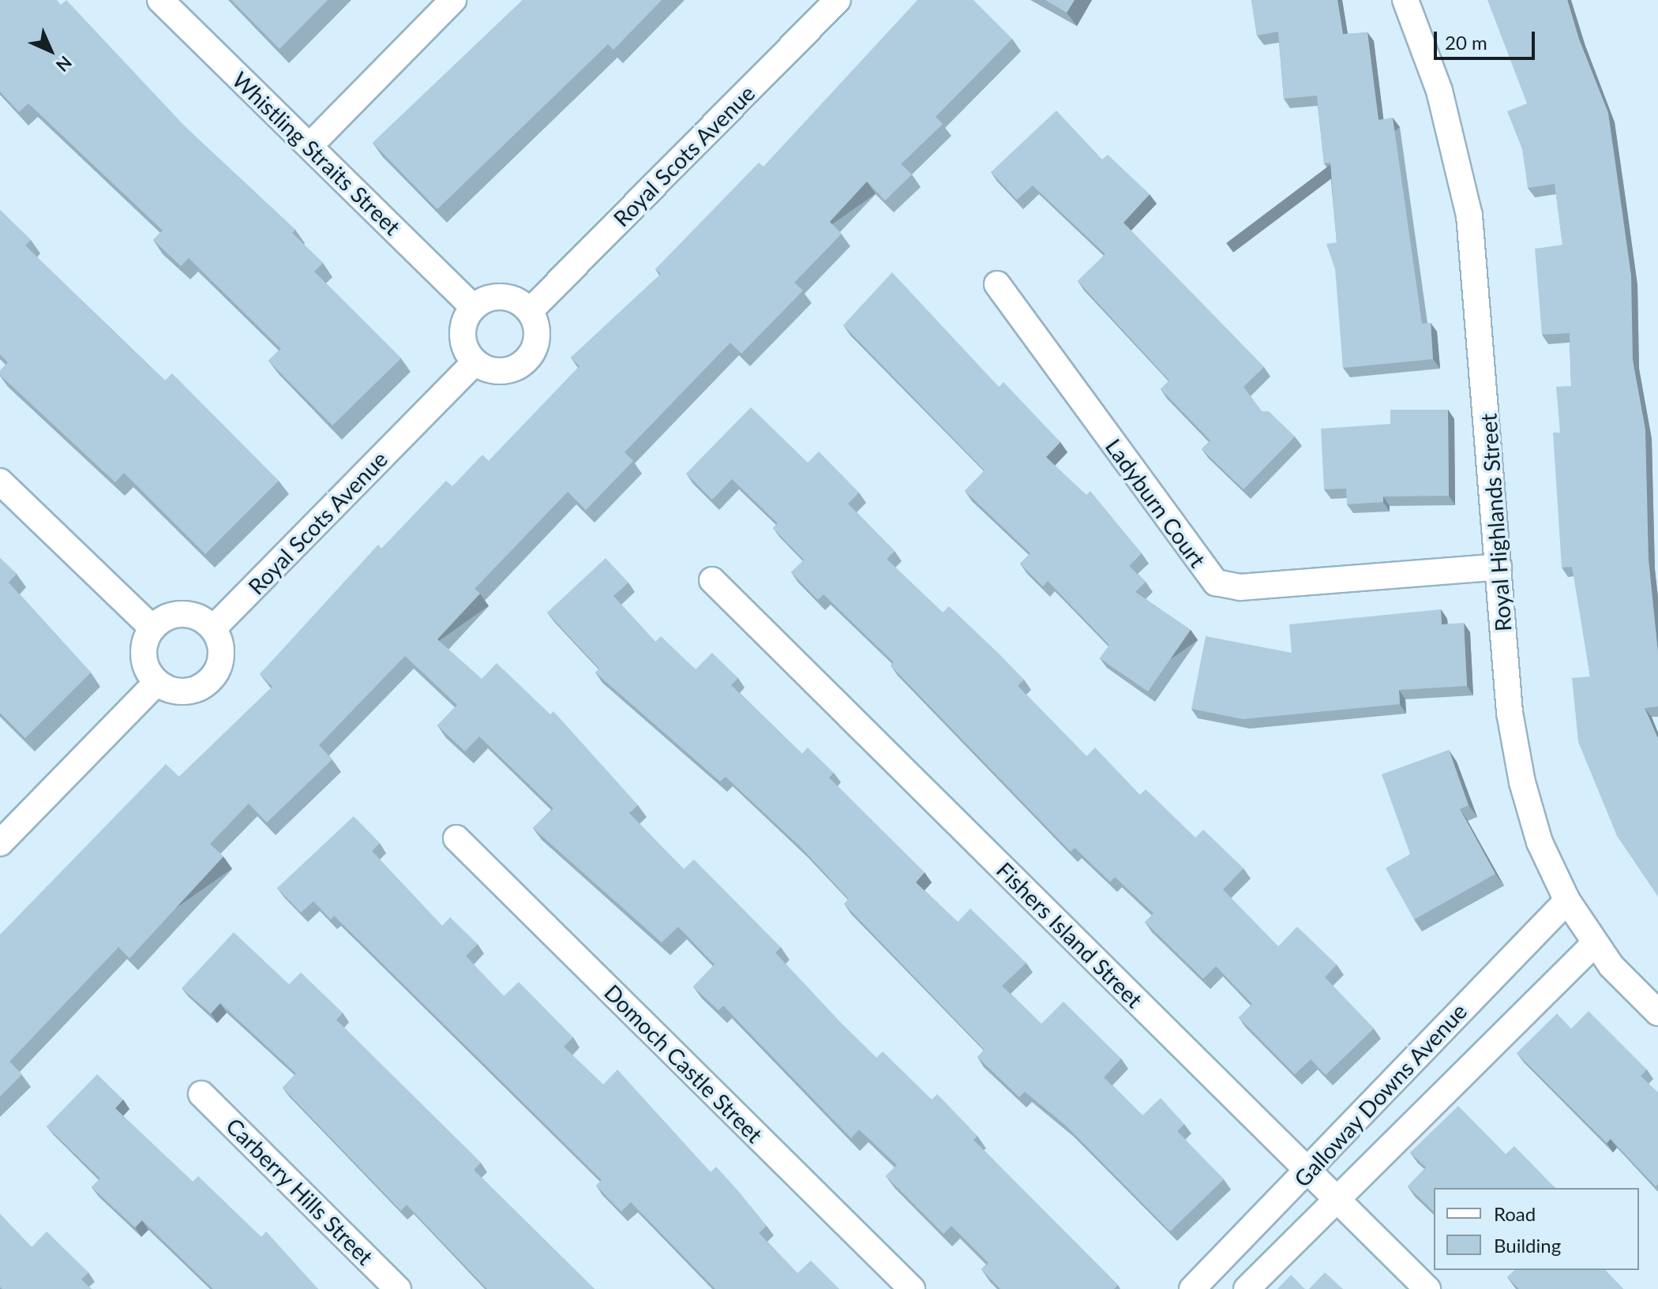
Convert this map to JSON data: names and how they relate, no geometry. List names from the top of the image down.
{
  "streets": {
    "street": [
      "Whistling Straits Street",
      "Royal Scots Avenue",
      "Ladyburn Court",
      "Royal Highlands Street",
      "Fishers Island Street",
      "Domoch Castle Street",
      "Galloway Downs Avenue",
      "Carberry Hills Street"
    ]
  },
  "crossings": [
    ["Whistling Straits Street", "Royal Scots Avenue"],
    ["Ladyburn Court", "Royal Highlands Street"],
    ["Royal Highlands Street", "Galloway Downs Avenue"],
    ["Fishers Island Street", "Galloway Downs Avenue"]
  ],
  "legend": ["Road", "Building"],
  "scale_bar": "20 m",
  "north": "bottom right"
}
